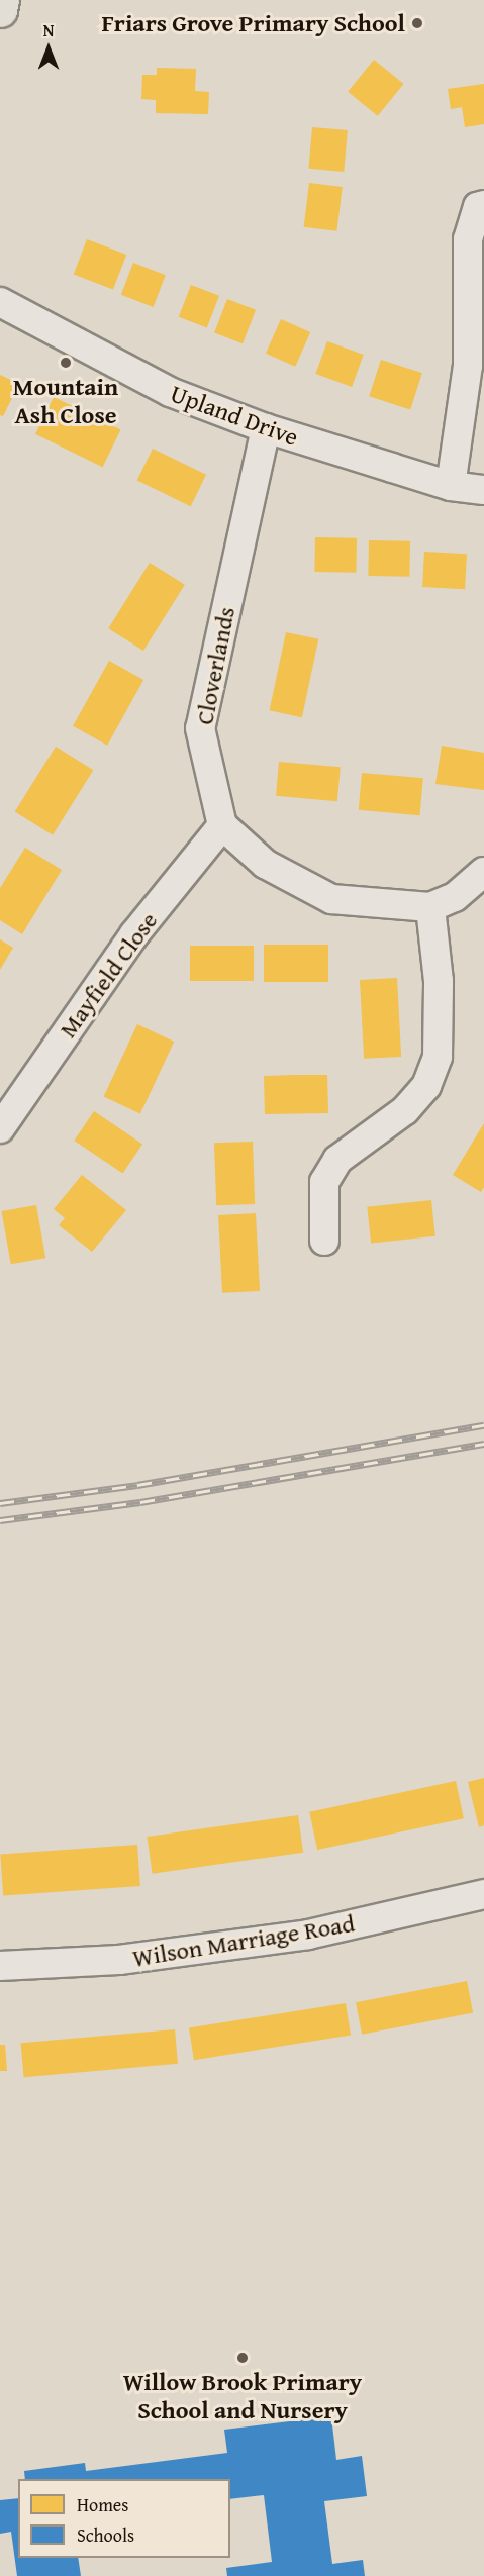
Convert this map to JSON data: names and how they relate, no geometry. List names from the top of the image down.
{
  "streets": {
    "street": [
      "Upland Drive",
      "Cloverlands",
      "Mayfield Close",
      "Wilson Marriage Road"
    ]
  },
  "crossings": [
    ["Upland Drive", "Cloverlands"],
    ["Cloverlands", "Mayfield Close"]
  ],
  "places": ["Friars Grove Primary School", "Mountain Ash Close", "Willow Brook Primary School and Nursery"],
  "legend": ["Homes", "Schools"],
  "north": "top"
}
